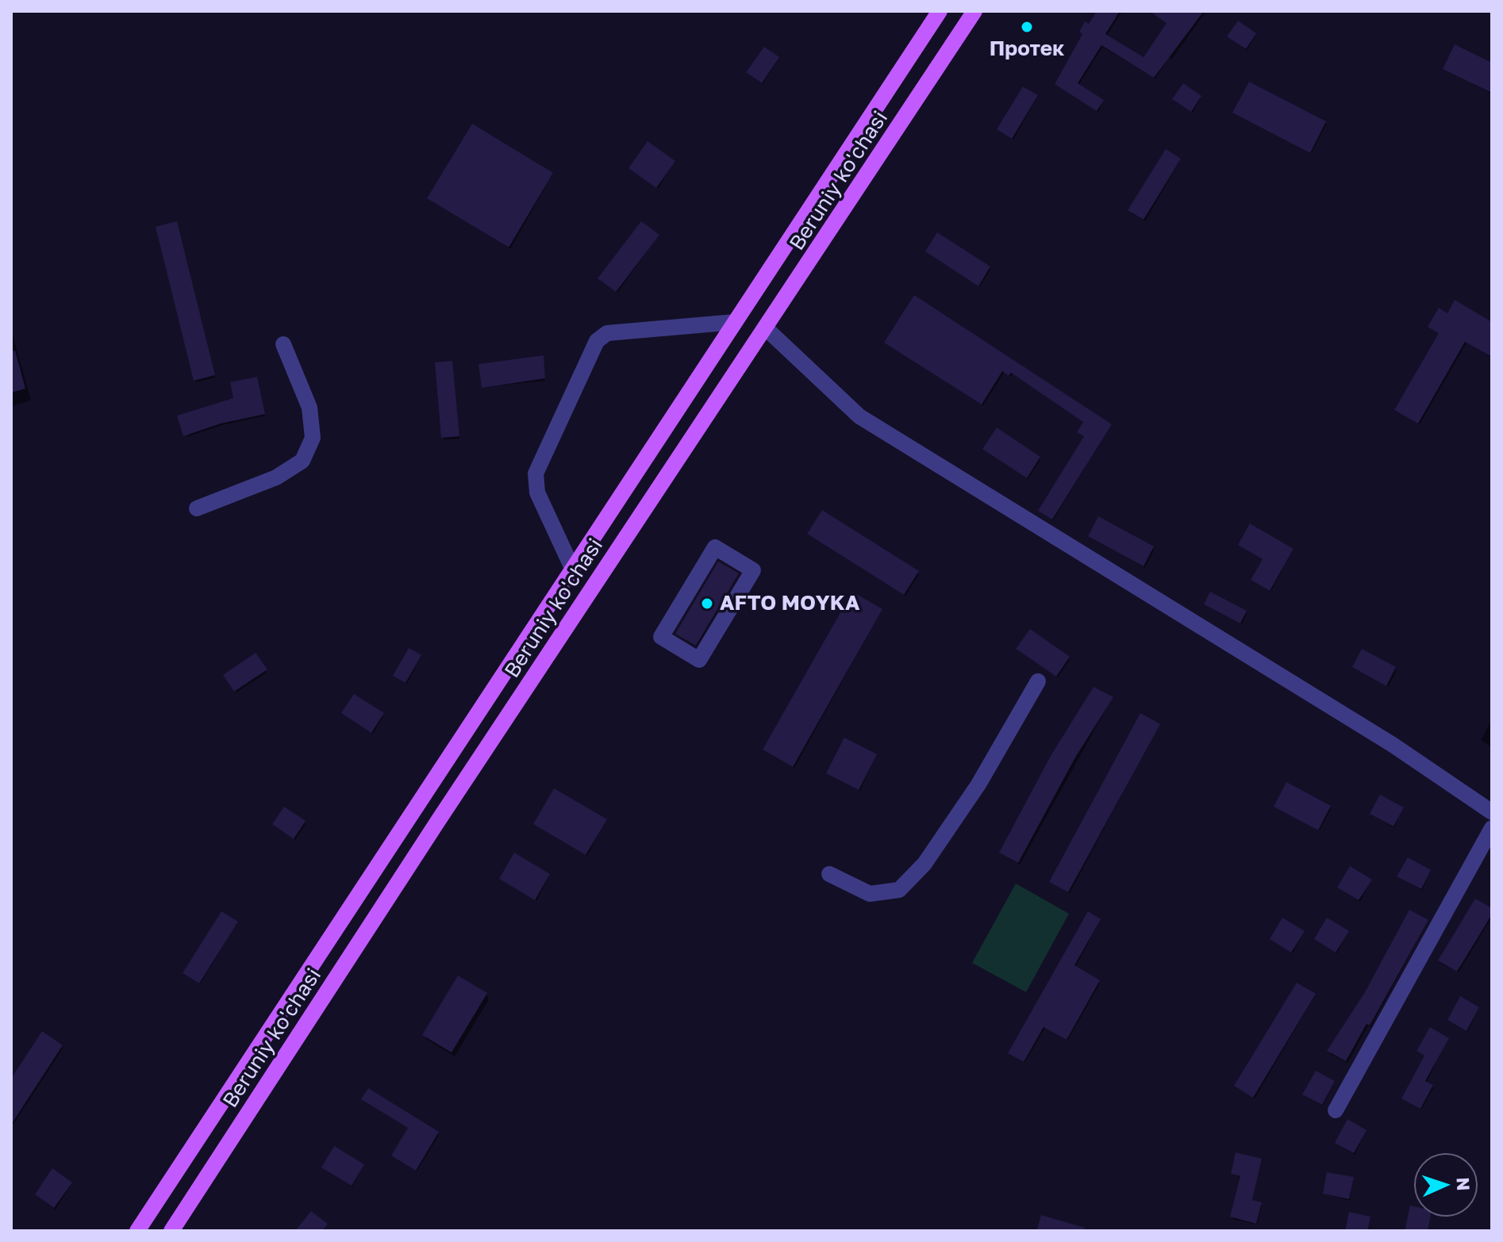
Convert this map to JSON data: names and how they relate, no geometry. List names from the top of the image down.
{
  "streets": {
    "main road": ["Beruniy ko'chasi"]
  },
  "places": ["Протек", "AFTO MOYKA"],
  "north": "right"
}
